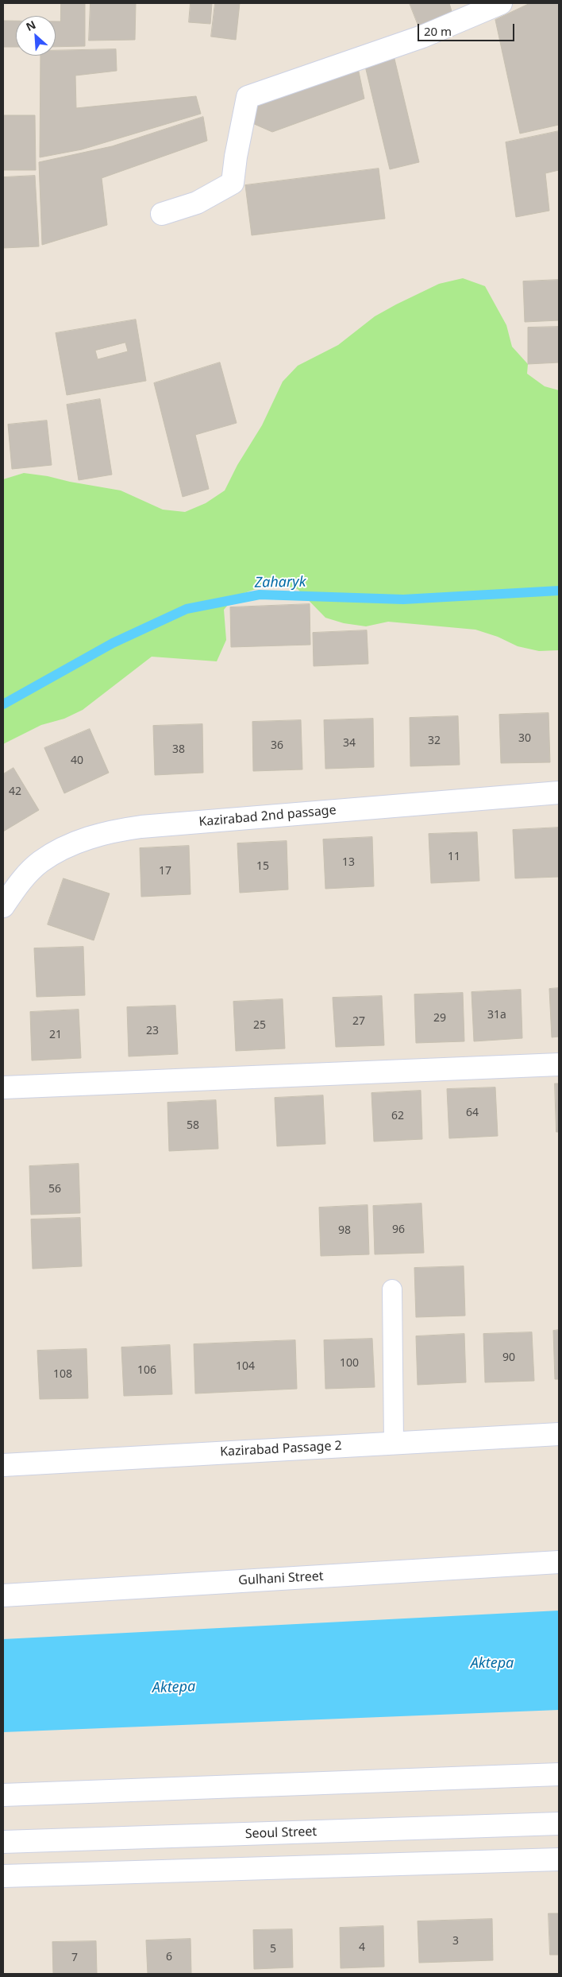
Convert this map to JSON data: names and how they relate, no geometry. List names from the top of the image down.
{
  "streets": {
    "street": [
      "Kazirabad 2nd passage",
      "Kazirabad Passage 2",
      "Gulhani Street",
      "Seoul Street"
    ]
  },
  "water": ["Zaharyk", "Aktepa"],
  "house_numbers": [
    "30",
    "32",
    "34",
    "36",
    "38",
    "40",
    "42",
    "11",
    "13",
    "15",
    "17",
    "31а",
    "29",
    "27",
    "25",
    "23",
    "21",
    "64",
    "62",
    "58",
    "56",
    "96",
    "98",
    "90",
    "100",
    "104",
    "106",
    "108",
    "3",
    "4",
    "5",
    "6",
    "7"
  ],
  "scale_bar": "20 m",
  "north": "top left"
}
